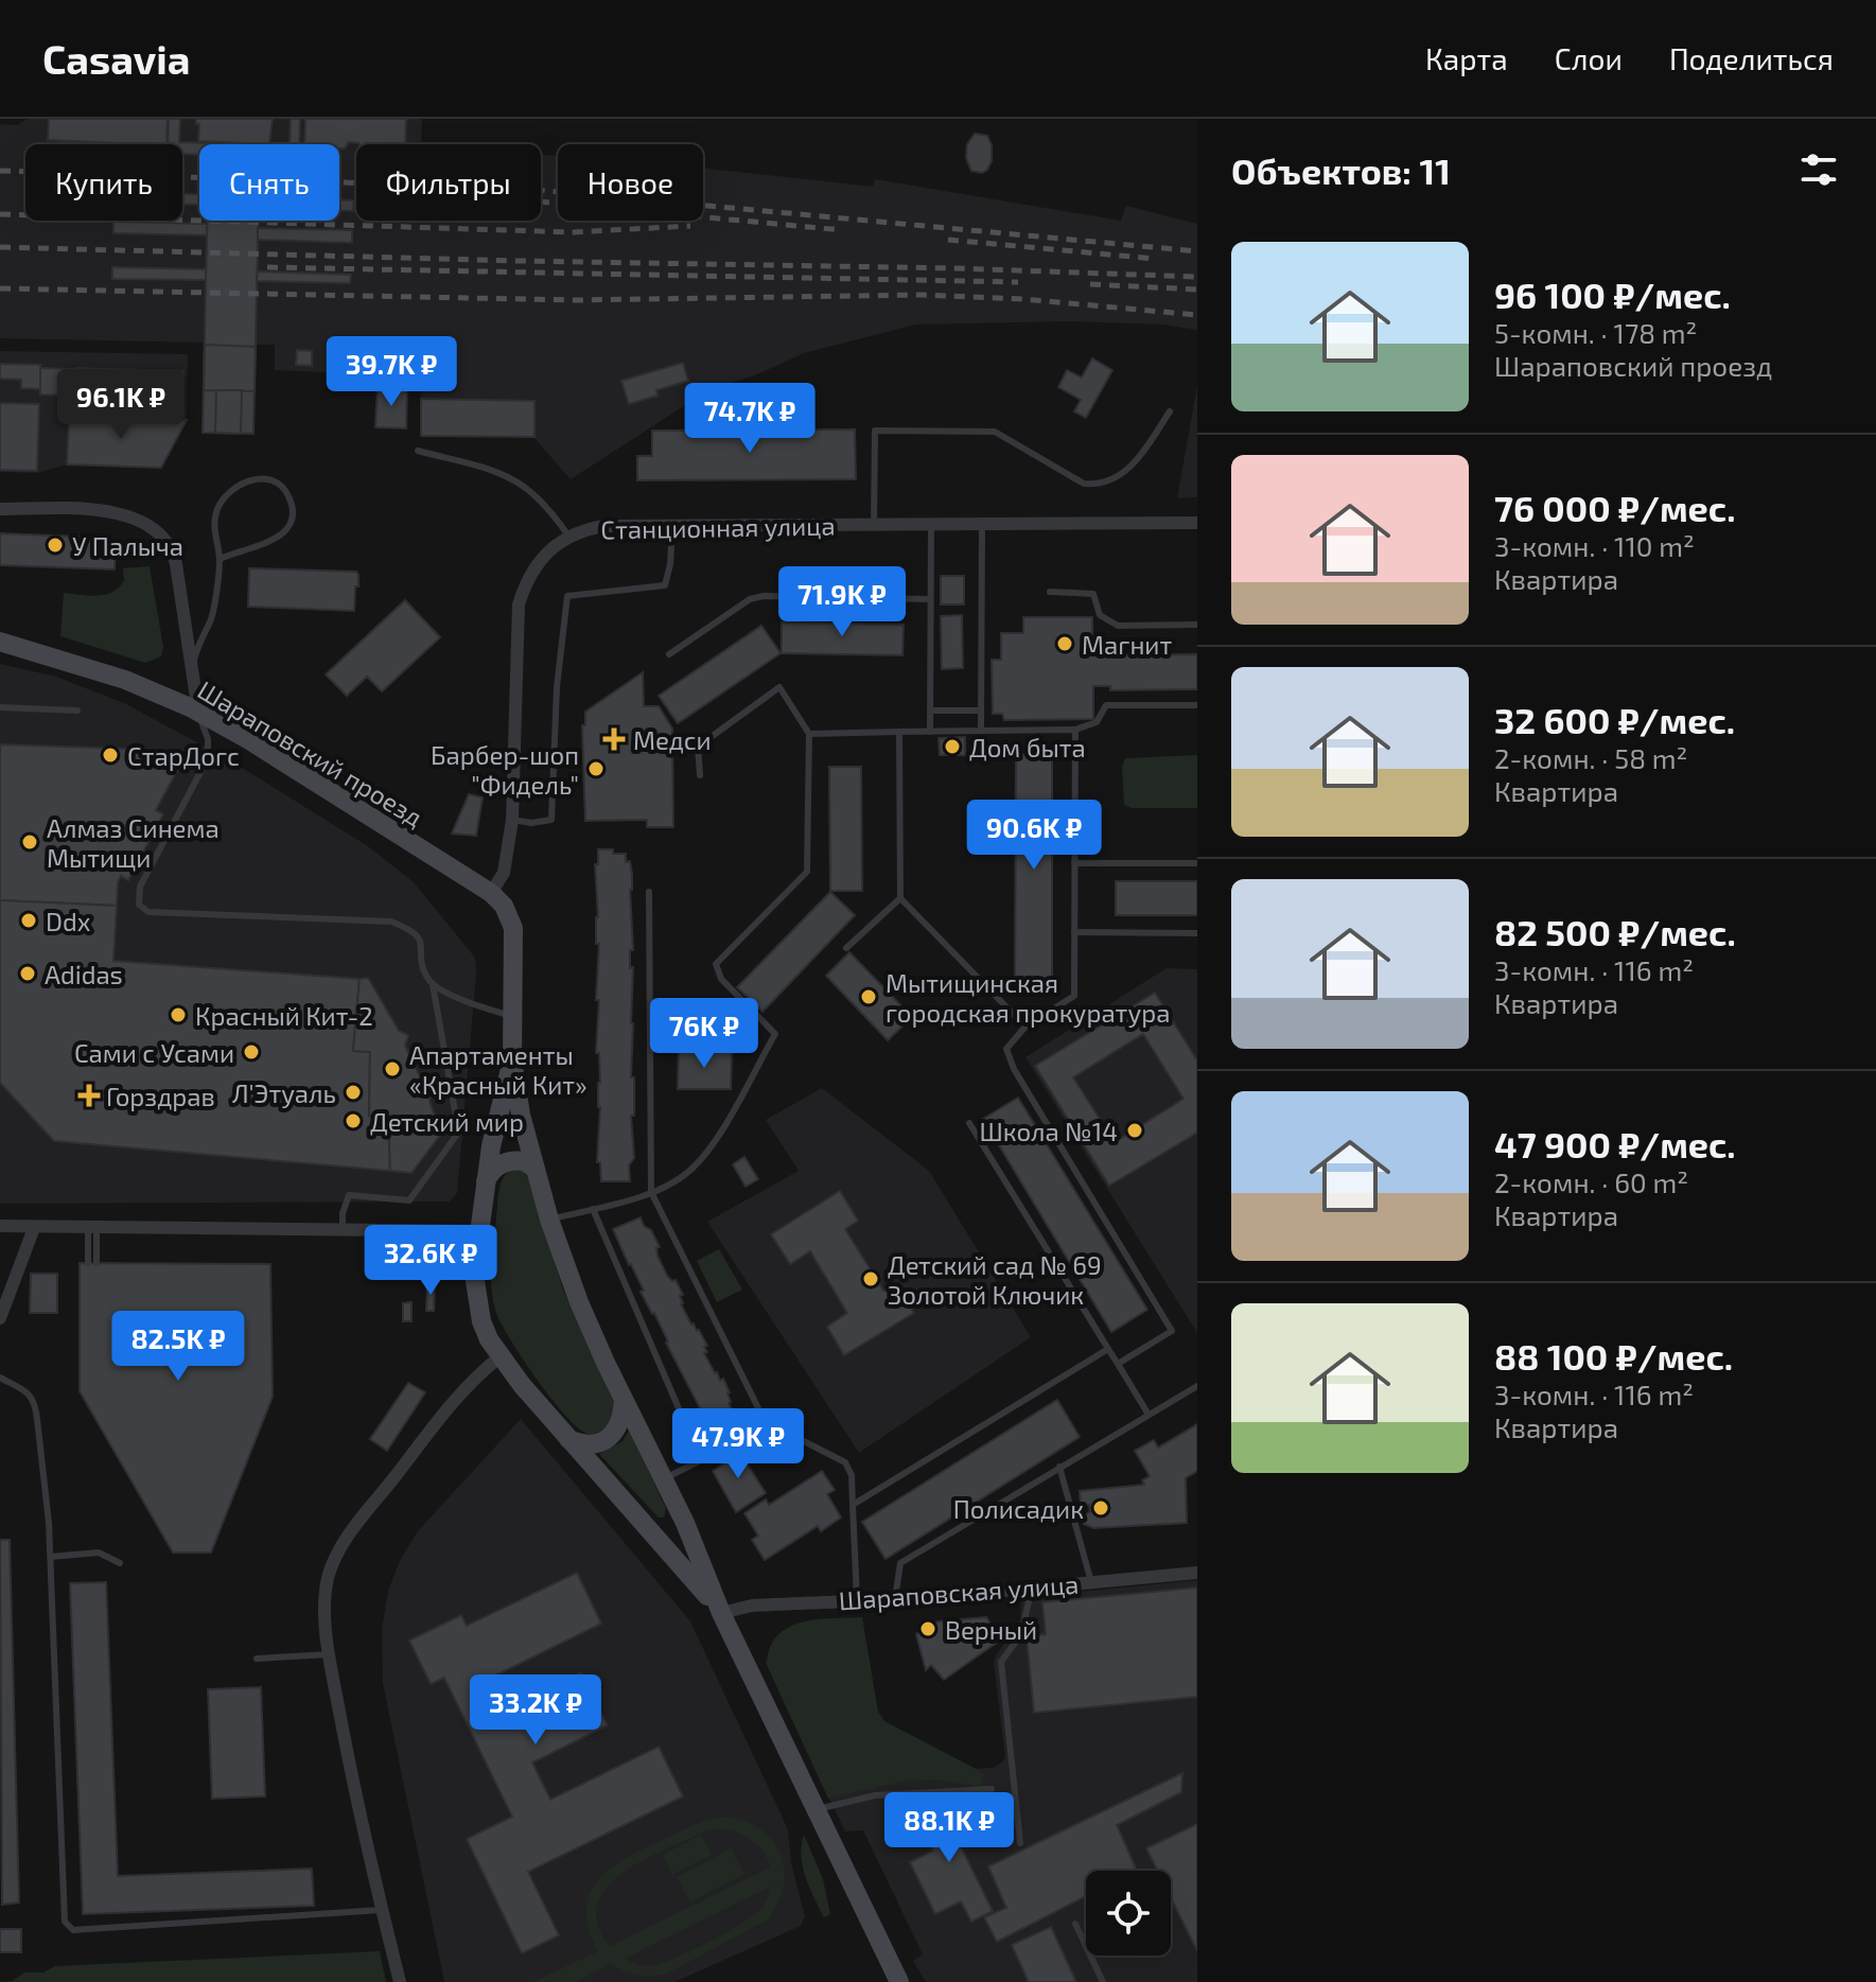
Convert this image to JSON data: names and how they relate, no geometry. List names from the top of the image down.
{
  "streets": {
    "main road": ["Шараповский проезд"],
    "street": ["Станционная улица", "Шараповская улица"]
  },
  "crossings": [
    ["Станционная улица", "Шараповский проезд"]
  ],
  "places": {
    "other": [
      "У Палыча",
      "Магнит",
      "Дом быта",
      "СтарДогс",
      "Барбер-шоп \"Фидель\"",
      "Алмаз Синема Мытищи",
      "Ddx",
      "Adidas",
      "Мытищинская городская прокуратура",
      "Красный Кит-2",
      "Сами с Усами",
      "Апартаменты «Красный Кит»",
      "Л'Этуаль",
      "Детский мир",
      "Школа №14",
      "Детский сад № 69 Золотой Ключик",
      "Полисадик",
      "Верный"
    ],
    "health": ["Медси", "Горздрав"]
  },
  "page": {
    "header": "Casavia",
    "nav": ["Карта", "Слои", "Поделиться"],
    "heading": "Объектов: 11",
    "chip": [
      "Купить",
      "Снять",
      "Фильтры",
      "Новое"
    ],
    "list": [
      {
        "name": "96 100 ₽/мес.",
        "note": "5-комн. · 178 m² · Шараповский проезд"
      },
      {
        "name": "76 000 ₽/мес.",
        "note": "3-комн. · 110 m² · Квартира"
      },
      {
        "name": "32 600 ₽/мес.",
        "note": "2-комн. · 58 m² · Квартира"
      },
      {
        "name": "82 500 ₽/мес.",
        "note": "3-комн. · 116 m² · Квартира"
      },
      {
        "name": "47 900 ₽/мес.",
        "note": "2-комн. · 60 m² · Квартира"
      },
      {
        "name": "88 100 ₽/мес.",
        "note": "3-комн. · 116 m² · Квартира"
      }
    ],
    "price": [
      "39.7K ₽",
      "96.1K ₽",
      "74.7K ₽",
      "71.9K ₽",
      "90.6K ₽",
      "76K ₽",
      "32.6K ₽",
      "82.5K ₽",
      "47.9K ₽",
      "33.2K ₽",
      "88.1K ₽"
    ]
  }
}
